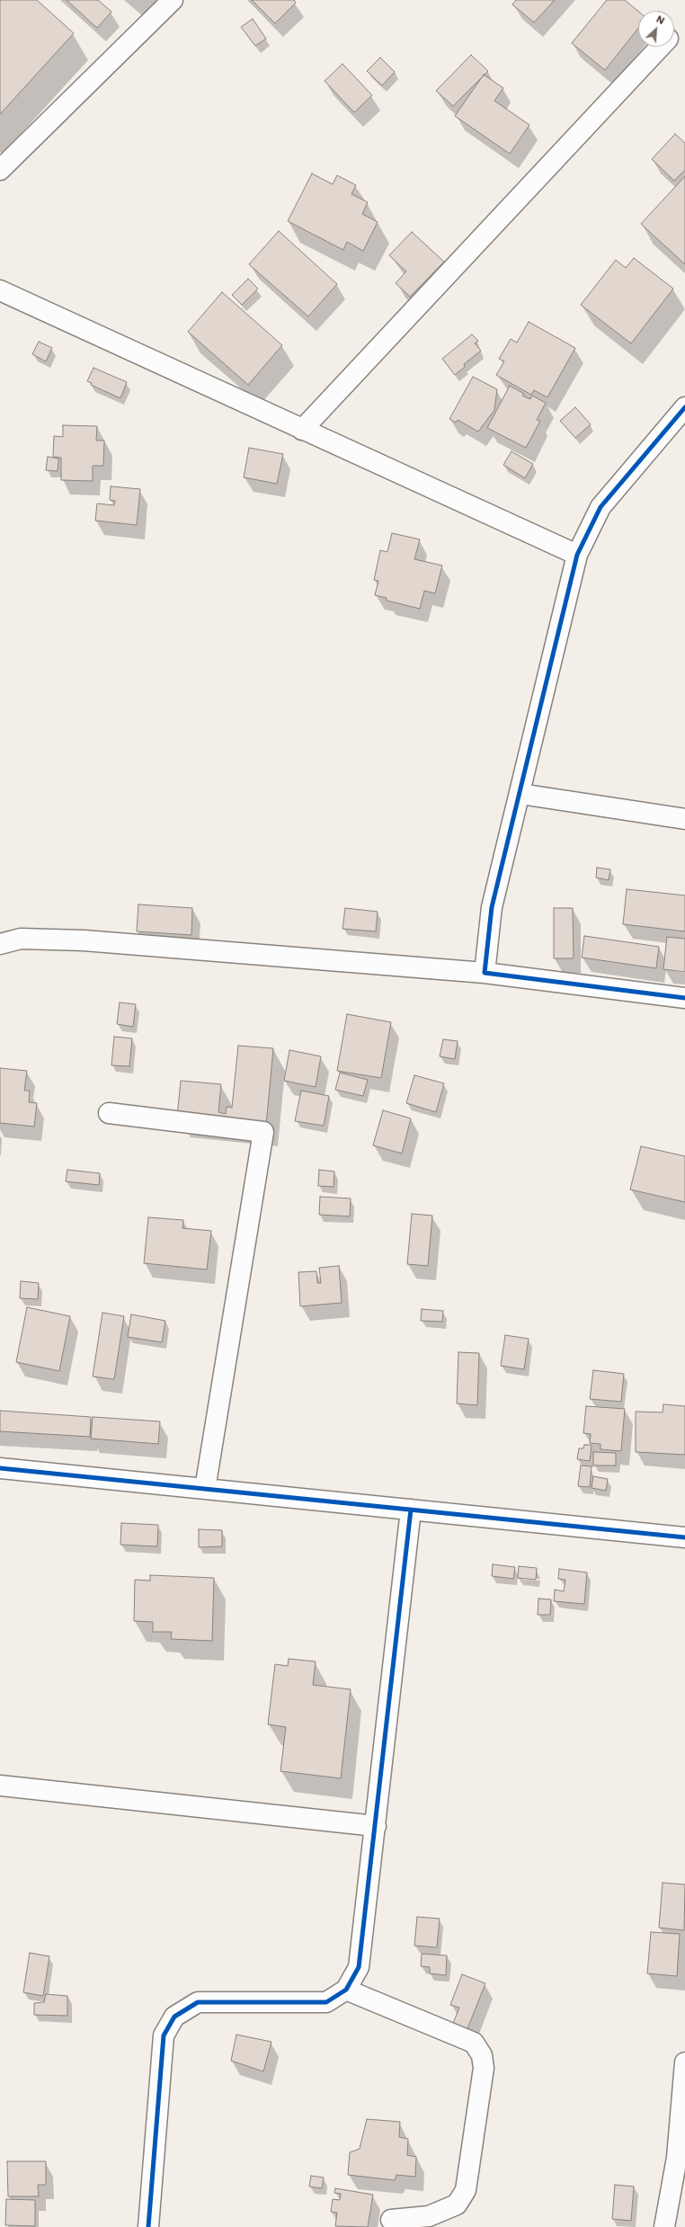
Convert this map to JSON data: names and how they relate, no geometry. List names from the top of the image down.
{
  "north": "top right"
}
